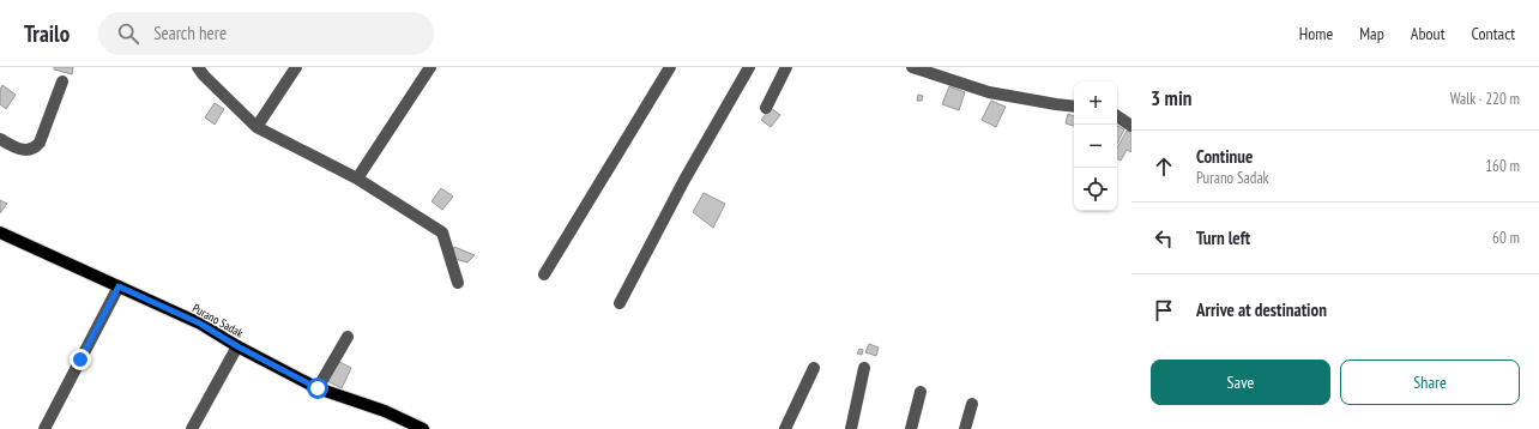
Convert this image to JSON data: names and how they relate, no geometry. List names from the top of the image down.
{
  "streets": {
    "main road": ["Purano Sadak"]
  },
  "page": {
    "header": "Trailo",
    "search": "Search here",
    "nav": [
      "Home",
      "Map",
      "About",
      "Contact"
    ],
    "heading": ["3 min", "Walk · 220 m"],
    "map_buttons": ["+", "−"],
    "list": [
      ["Continue", "Purano Sadak", "160 m"],
      ["Turn left", "60 m"],
      "Arrive at destination"
    ],
    "buttons": ["Save", "Share"]
  }
}
